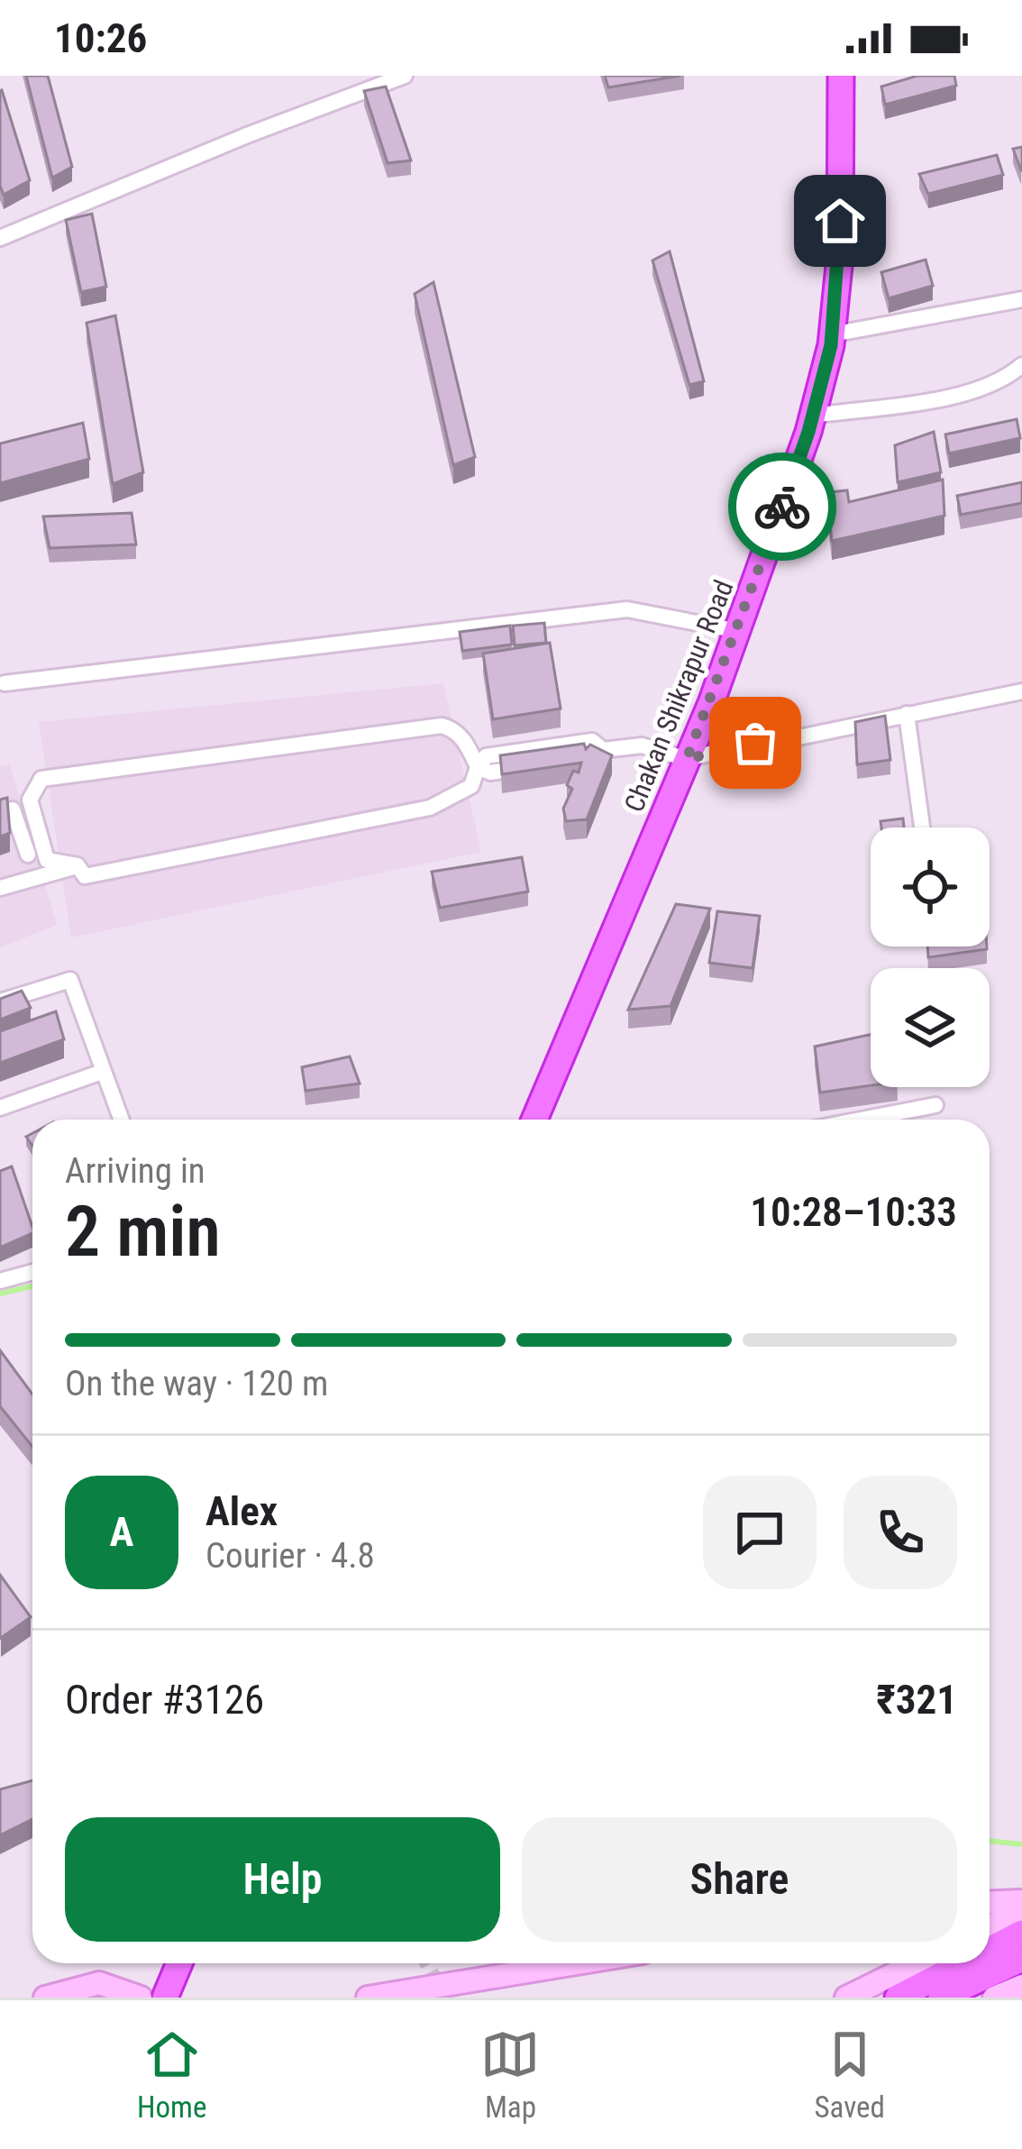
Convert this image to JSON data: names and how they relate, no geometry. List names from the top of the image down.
{
  "streets": {
    "highway": ["Chakan Shikrapur Road"]
  },
  "page": {
    "status": "10:26",
    "heading": ["2 min", "Arriving in", "10:28–10:33"],
    "panel": [
      "Alex",
      "Courier · 4.8",
      "Order #3126",
      "₹321"
    ],
    "bar": "On the way · 120 m",
    "round": "A",
    "buttons": ["Help", "Share"],
    "tabs": ["Home", "Map", "Saved"]
  }
}
